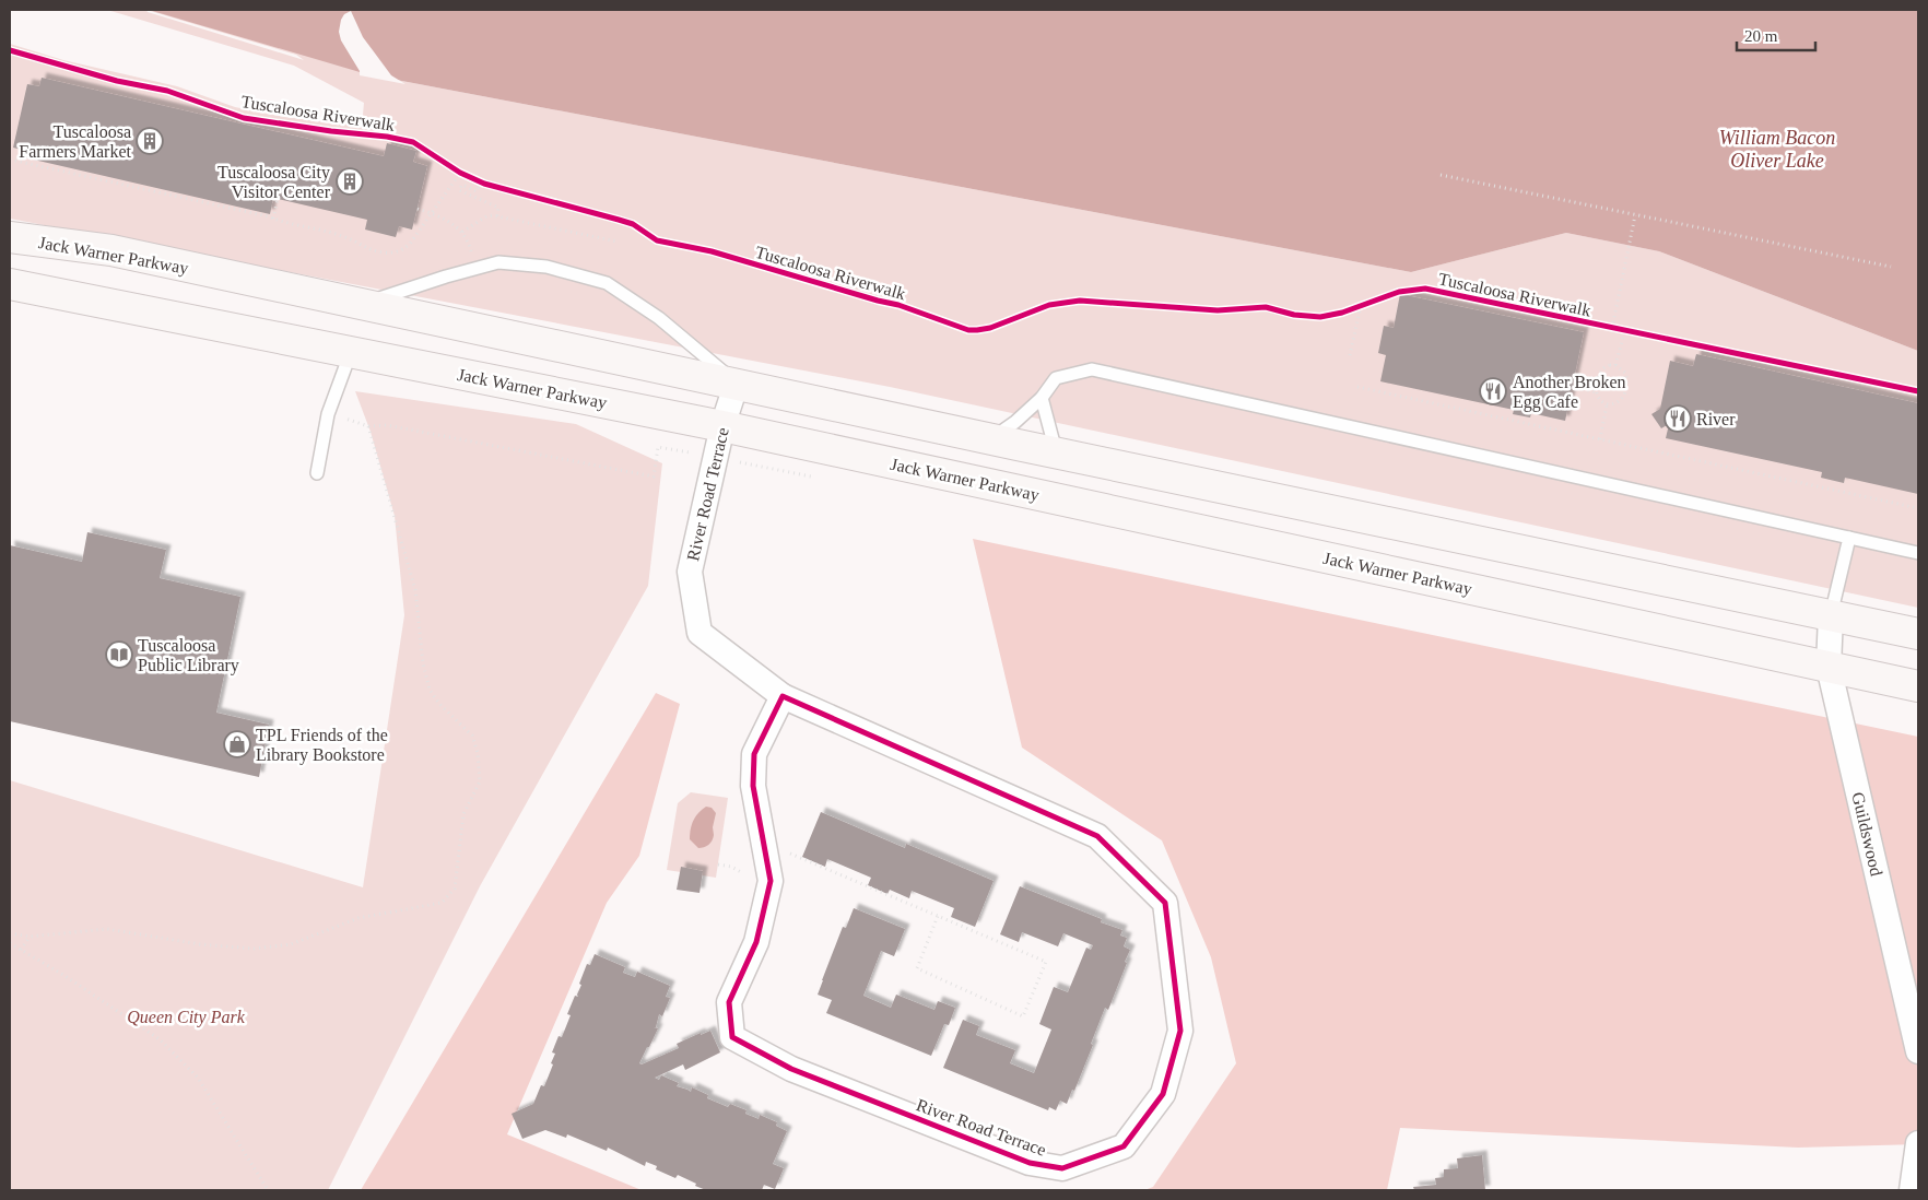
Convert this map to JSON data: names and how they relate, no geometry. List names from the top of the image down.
{
  "streets": {
    "main road": ["Jack Warner Parkway"],
    "street": ["River Road Terrace", "Guildswood"],
    "cycle path": ["Tuscaloosa Riverwalk"]
  },
  "crossings": [
    ["Jack Warner Parkway", "River Road Terrace"],
    ["Jack Warner Parkway", "Guildswood"]
  ],
  "water": ["William Bacon Oliver Lake"],
  "parks": ["Queen City Park"],
  "places": {
    "building": ["Tuscaloosa Farmers Market", "Tuscaloosa City Visitor Center"],
    "restaurant": ["Another Broken Egg Cafe", "River"],
    "library": ["Tuscaloosa Public Library"],
    "shop": ["TPL Friends of the Library Bookstore"]
  },
  "scale_bar": "20 m"
}
